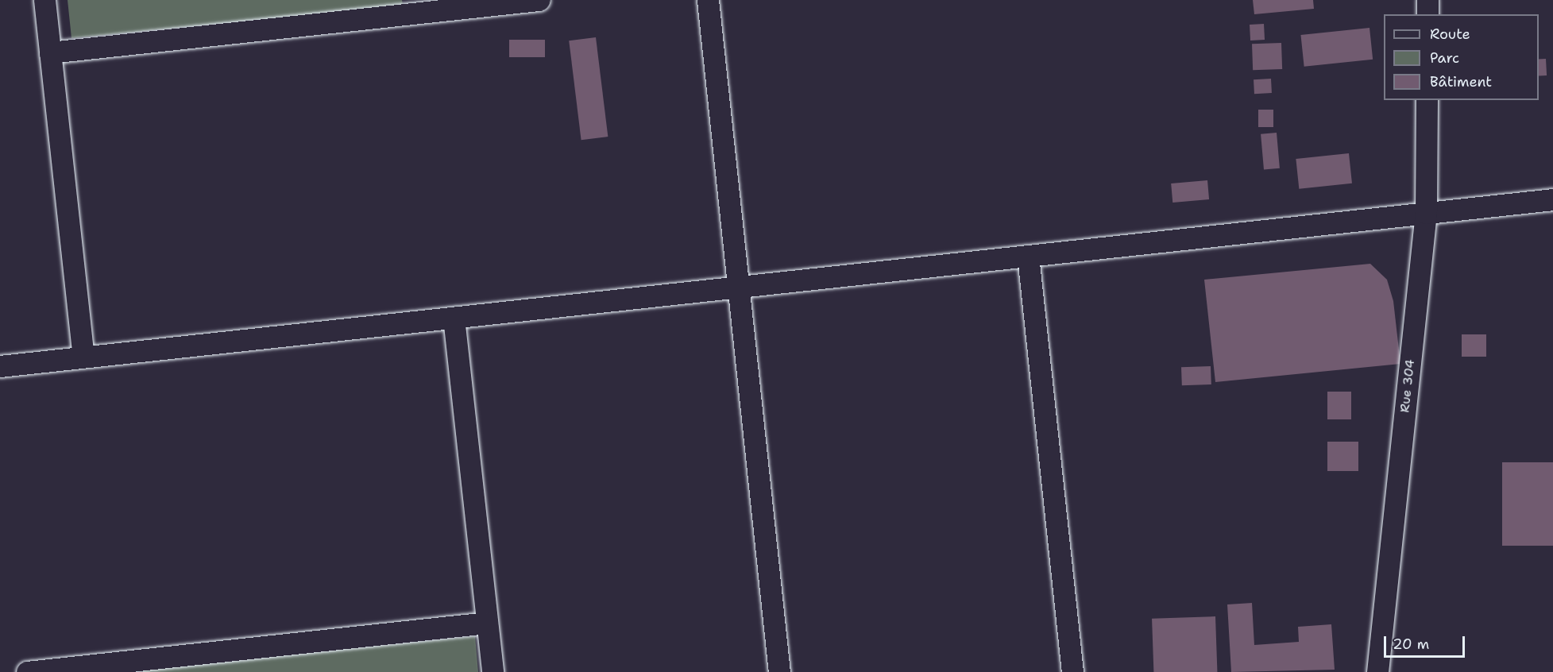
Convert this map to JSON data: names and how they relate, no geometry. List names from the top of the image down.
{
  "streets": {
    "street": ["Rue 304"]
  },
  "legend": ["Route", "Parc", "Bâtiment"],
  "scale_bar": "20 m"
}
